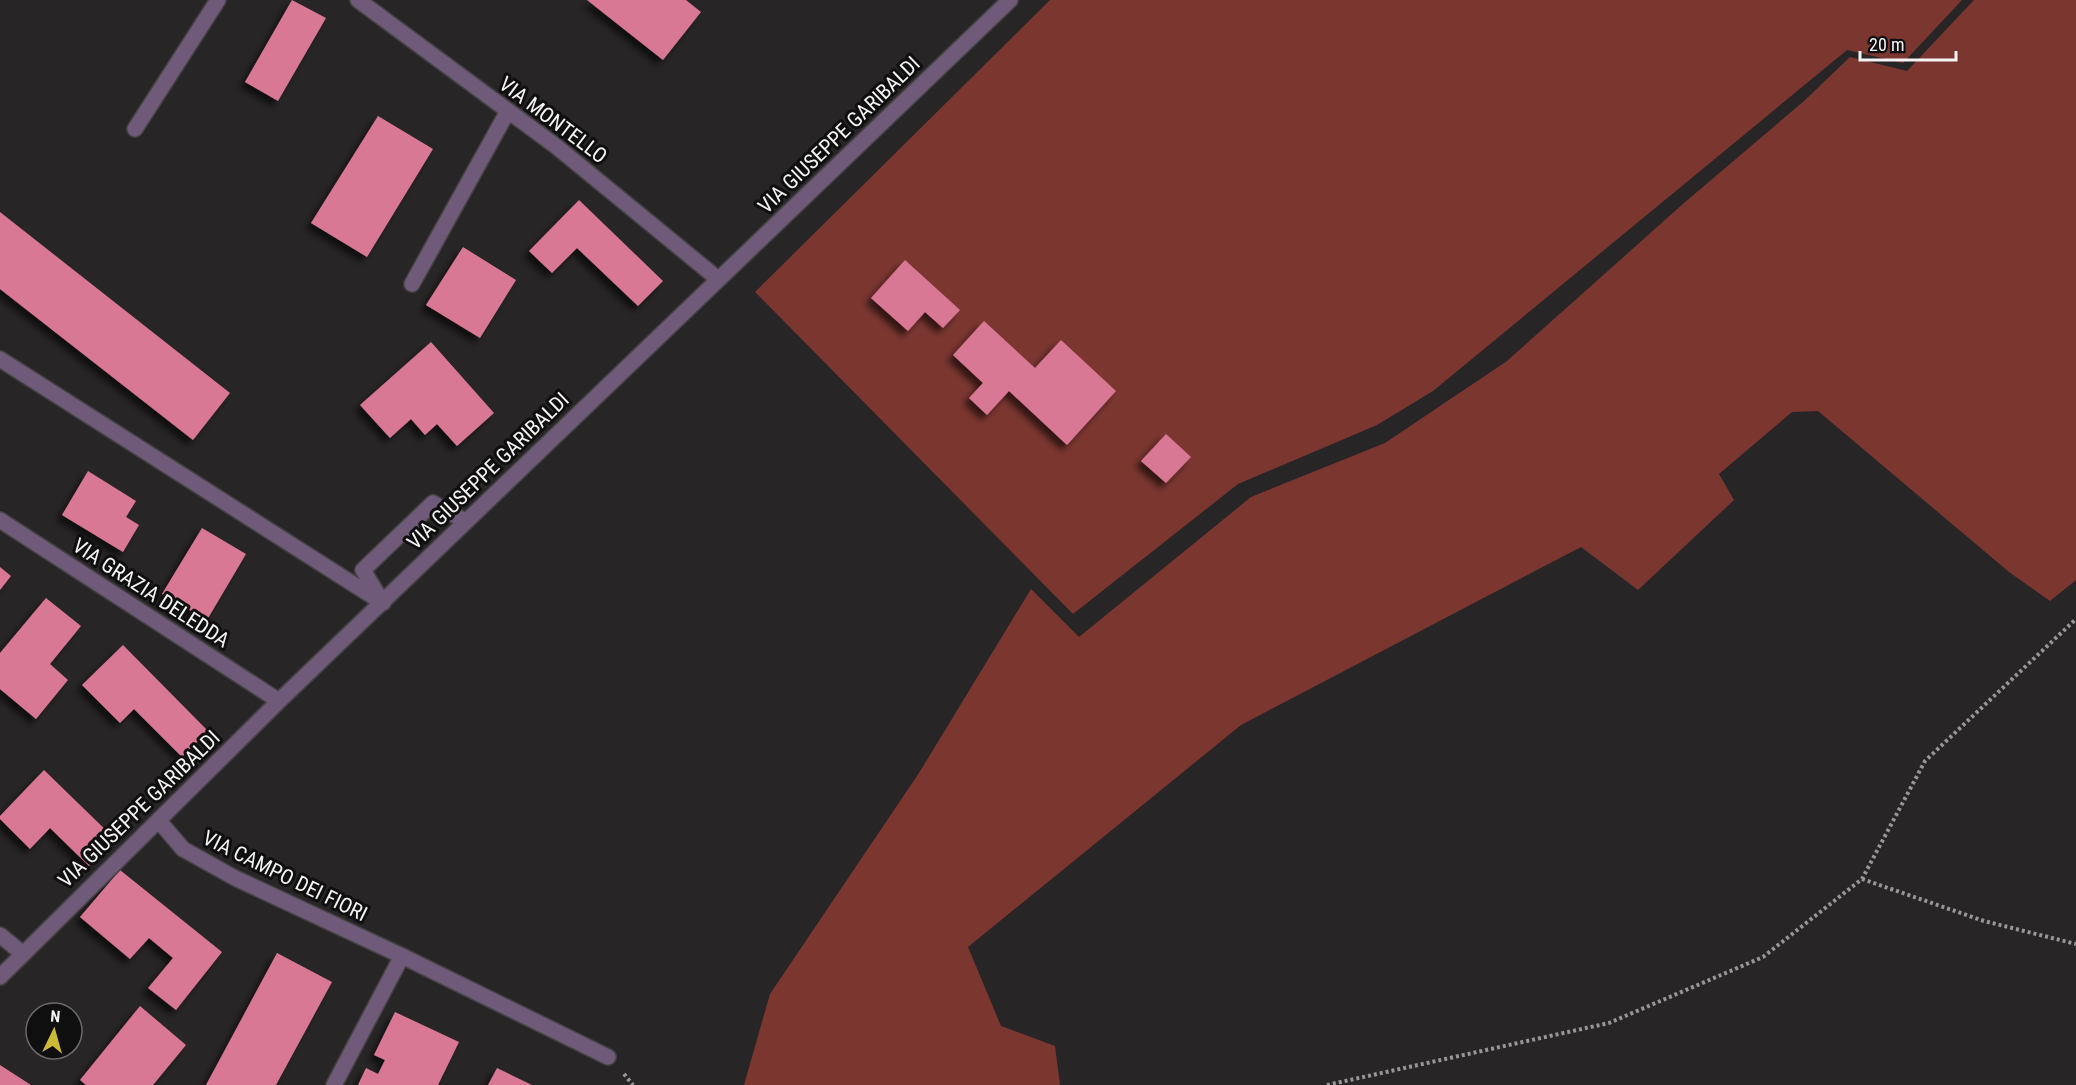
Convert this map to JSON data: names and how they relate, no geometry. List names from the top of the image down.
{
  "streets": {
    "street": [
      "VIA MONTELLO",
      "VIA GIUSEPPE GARIBALDI",
      "VIA GRAZIA DELEDDA",
      "VIA CAMPO DEI FIORI"
    ]
  },
  "crossings": [
    ["VIA MONTELLO", "VIA GIUSEPPE GARIBALDI"],
    ["VIA GIUSEPPE GARIBALDI", "VIA GRAZIA DELEDDA"],
    ["VIA GIUSEPPE GARIBALDI", "VIA CAMPO DEI FIORI"]
  ],
  "scale_bar": "20 m",
  "north": "top"
}
